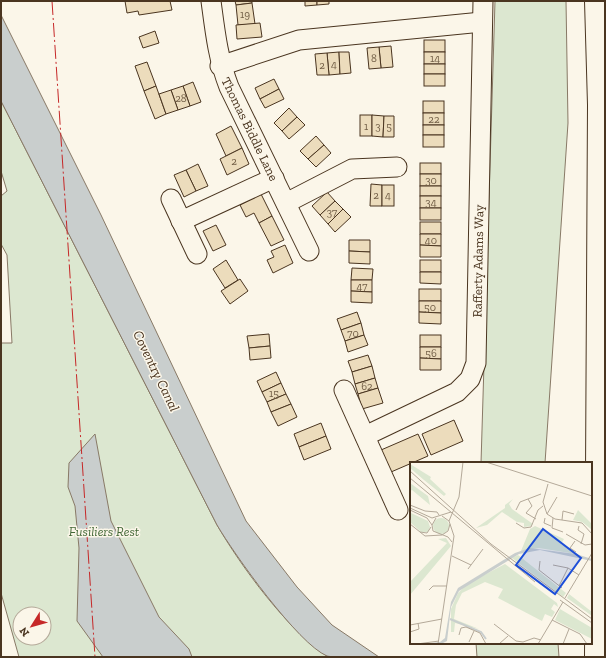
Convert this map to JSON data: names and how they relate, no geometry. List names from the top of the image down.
{
  "streets": {
    "street": ["Thomas Biddle Lane", "Rafferty Adams Way"]
  },
  "water": ["Coventry Canal"],
  "parks": ["Fusiliers Rest"],
  "house_numbers": [
    "19",
    "8",
    "14",
    "4",
    "2",
    "28",
    "22",
    "1",
    "3",
    "5",
    "2",
    "30",
    "2",
    "4",
    "34",
    "37",
    "40",
    "47",
    "50",
    "70",
    "56",
    "62",
    "15"
  ],
  "north": "bottom left"
}
